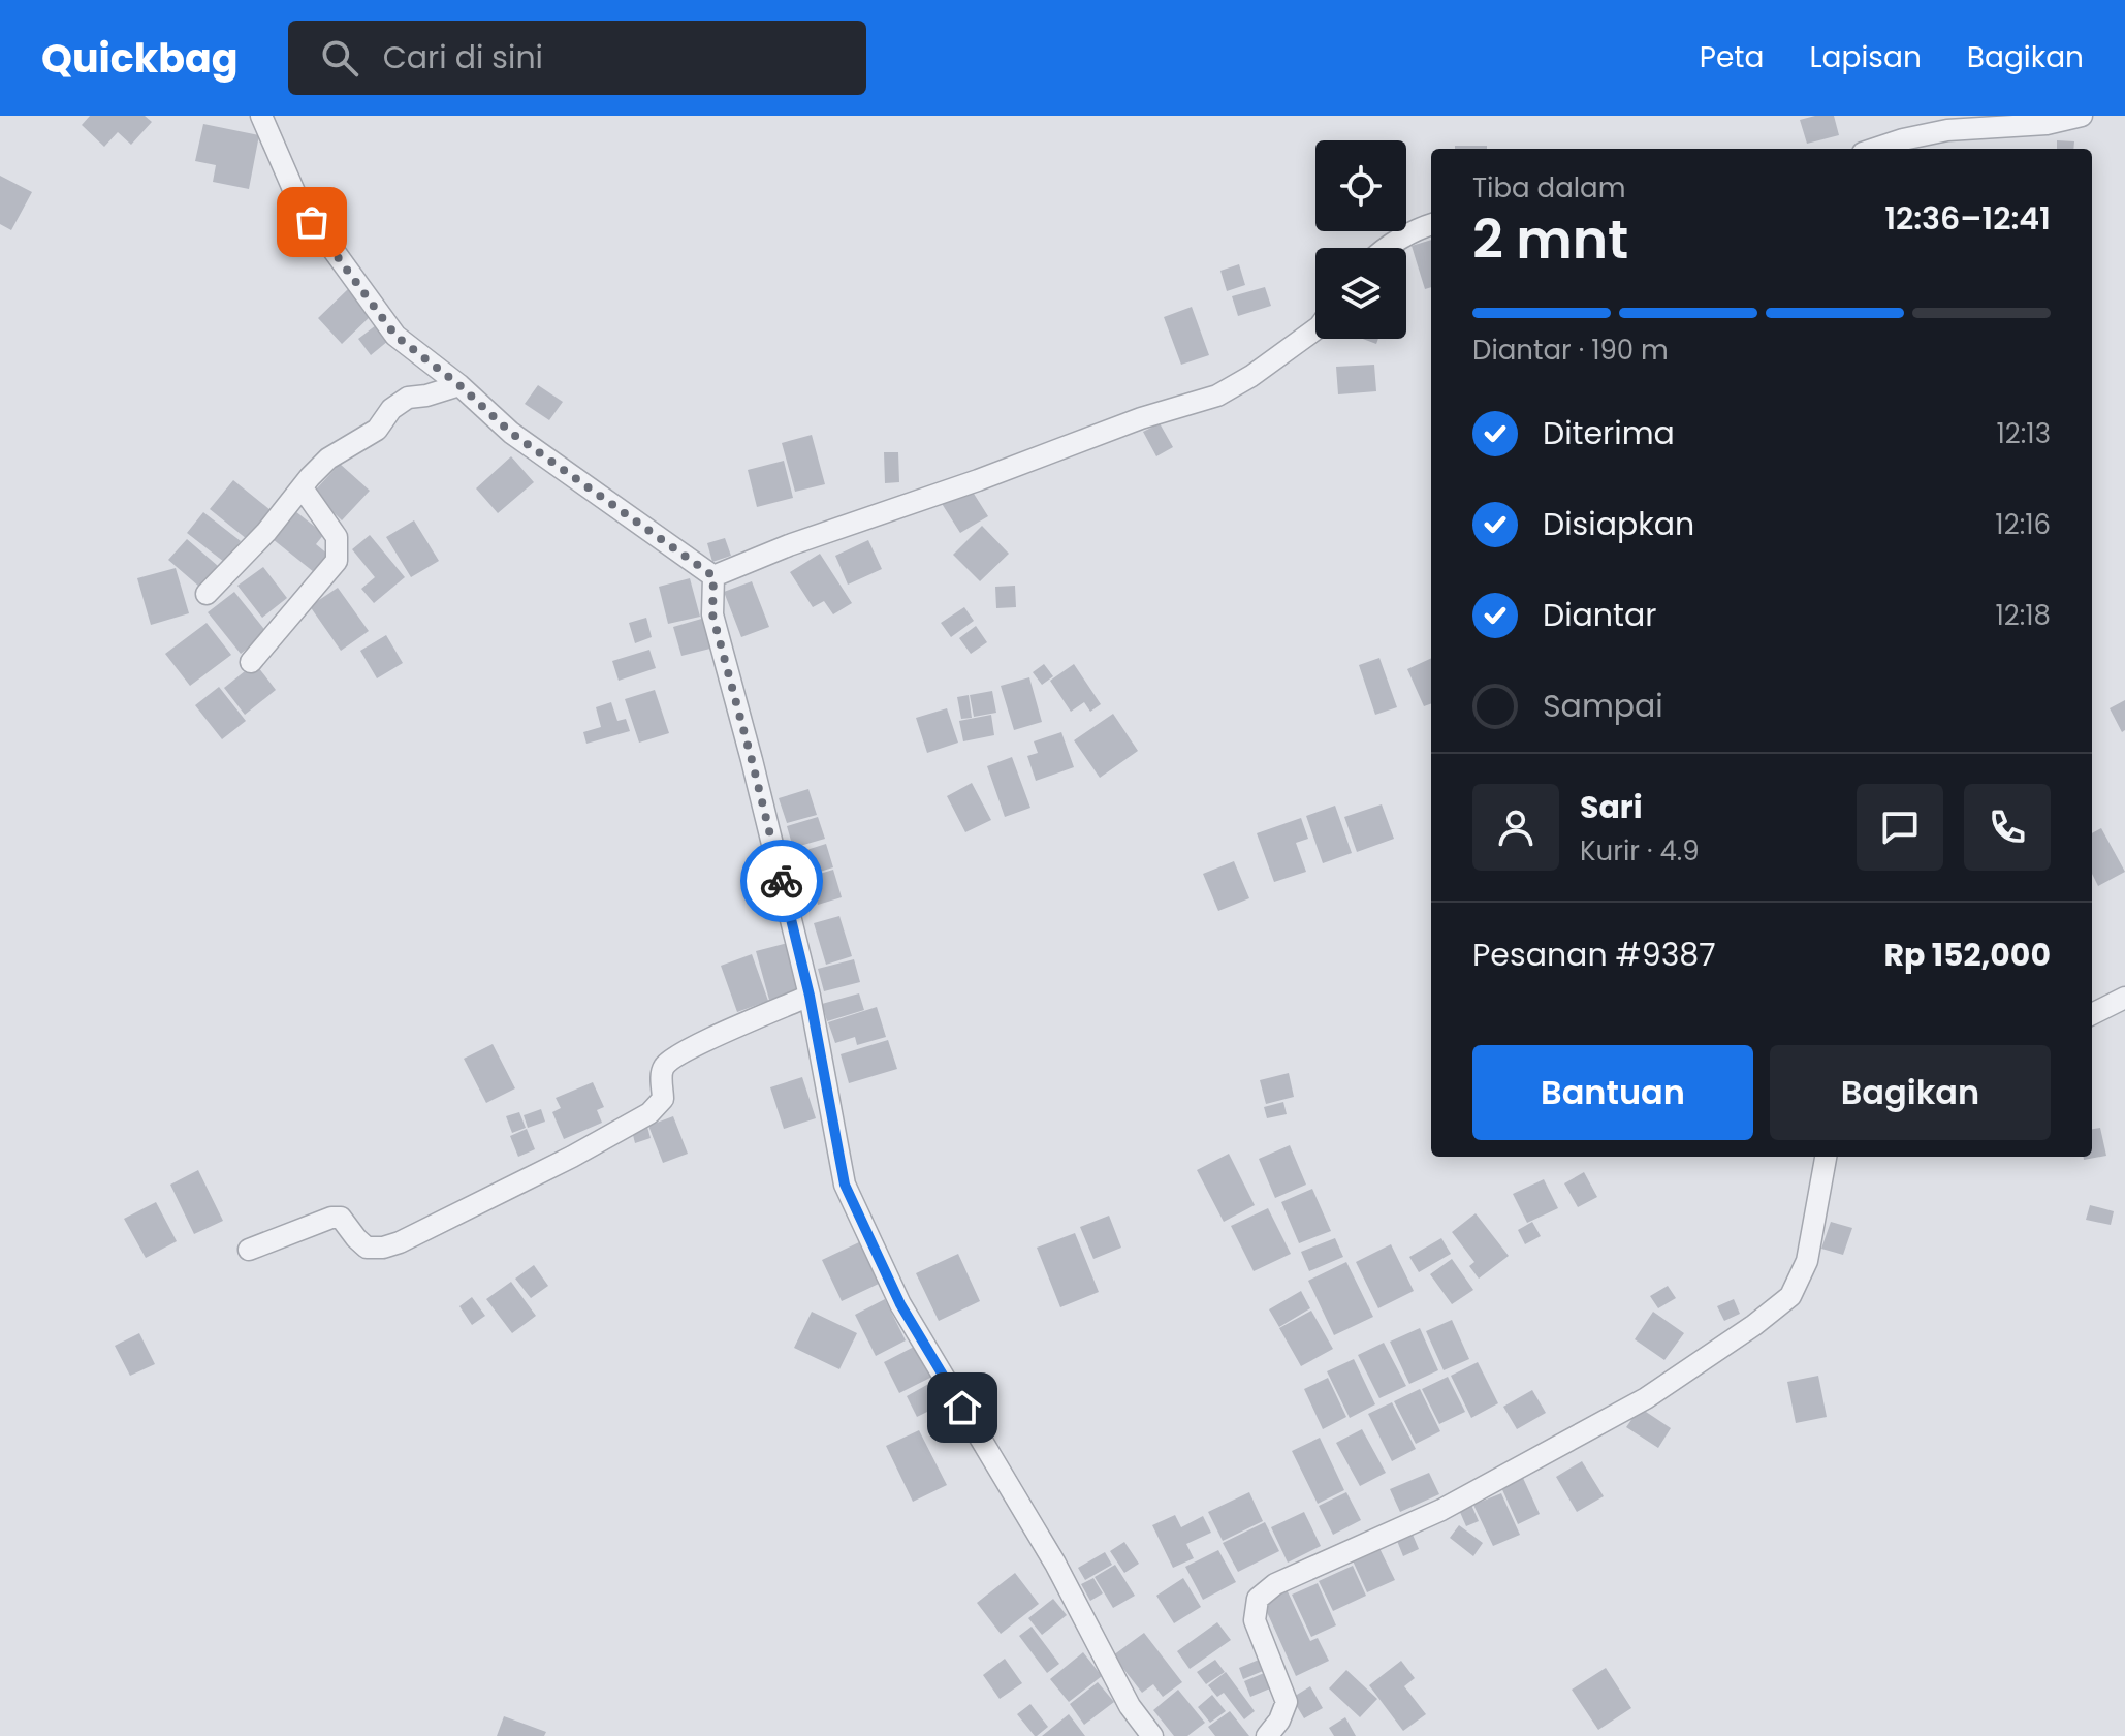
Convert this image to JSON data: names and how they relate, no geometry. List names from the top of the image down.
{
  "page": {
    "header": "Quickbag",
    "search": "Cari di sini",
    "nav": ["Peta", "Lapisan", "Bagikan"],
    "heading": ["2 mnt", "Tiba dalam", "12:36–12:41"],
    "panel": [
      "Sari",
      "Kurir · 4.9",
      "Pesanan #9387",
      "Rp 152,000"
    ],
    "bar": "Diantar · 190 m",
    "list": [
      ["Diterima", "12:13"],
      ["Disiapkan", "12:16"],
      ["Diantar", "12:18"],
      "Sampai"
    ],
    "buttons": ["Bantuan", "Bagikan"]
  }
}
